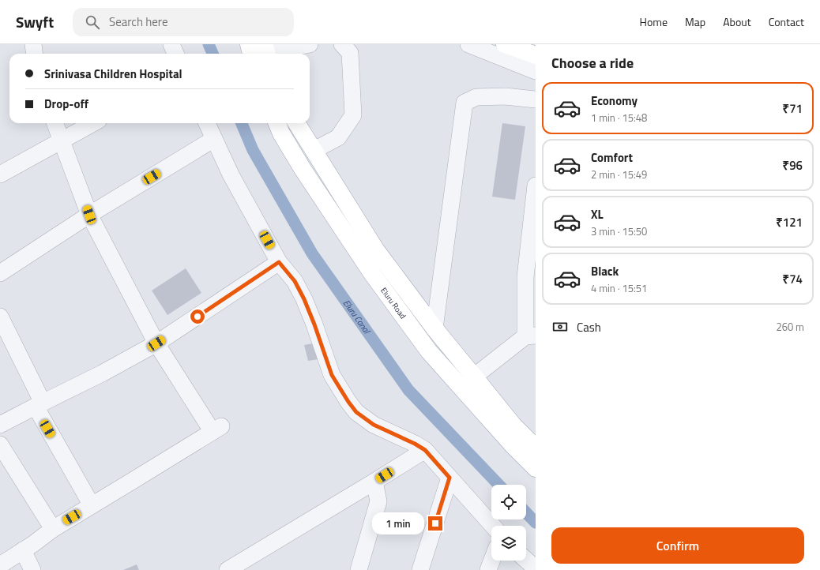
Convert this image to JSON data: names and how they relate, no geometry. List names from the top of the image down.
{
  "streets": {
    "main road": ["Eluru Road"]
  },
  "water": ["Eluru Canal"],
  "page": {
    "header": "Swyft",
    "search": "Search here",
    "nav": [
      "Home",
      "Map",
      "About",
      "Contact"
    ],
    "heading": "Choose a ride",
    "banner": ["Srinivasa Children Hospital", "Drop-off"],
    "list": [
      {
        "name": "Economy",
        "note": "1 min · 15:48",
        "value": "₹71"
      },
      {
        "name": "Comfort",
        "note": "2 min · 15:49",
        "value": "₹96"
      },
      {
        "name": "XL",
        "note": "3 min · 15:50",
        "value": "₹121"
      },
      {
        "name": "Black",
        "note": "4 min · 15:51",
        "value": "₹74"
      }
    ],
    "pay": ["Cash", "260 m"],
    "bubble": "1 min",
    "buttons": "Confirm"
  }
}
